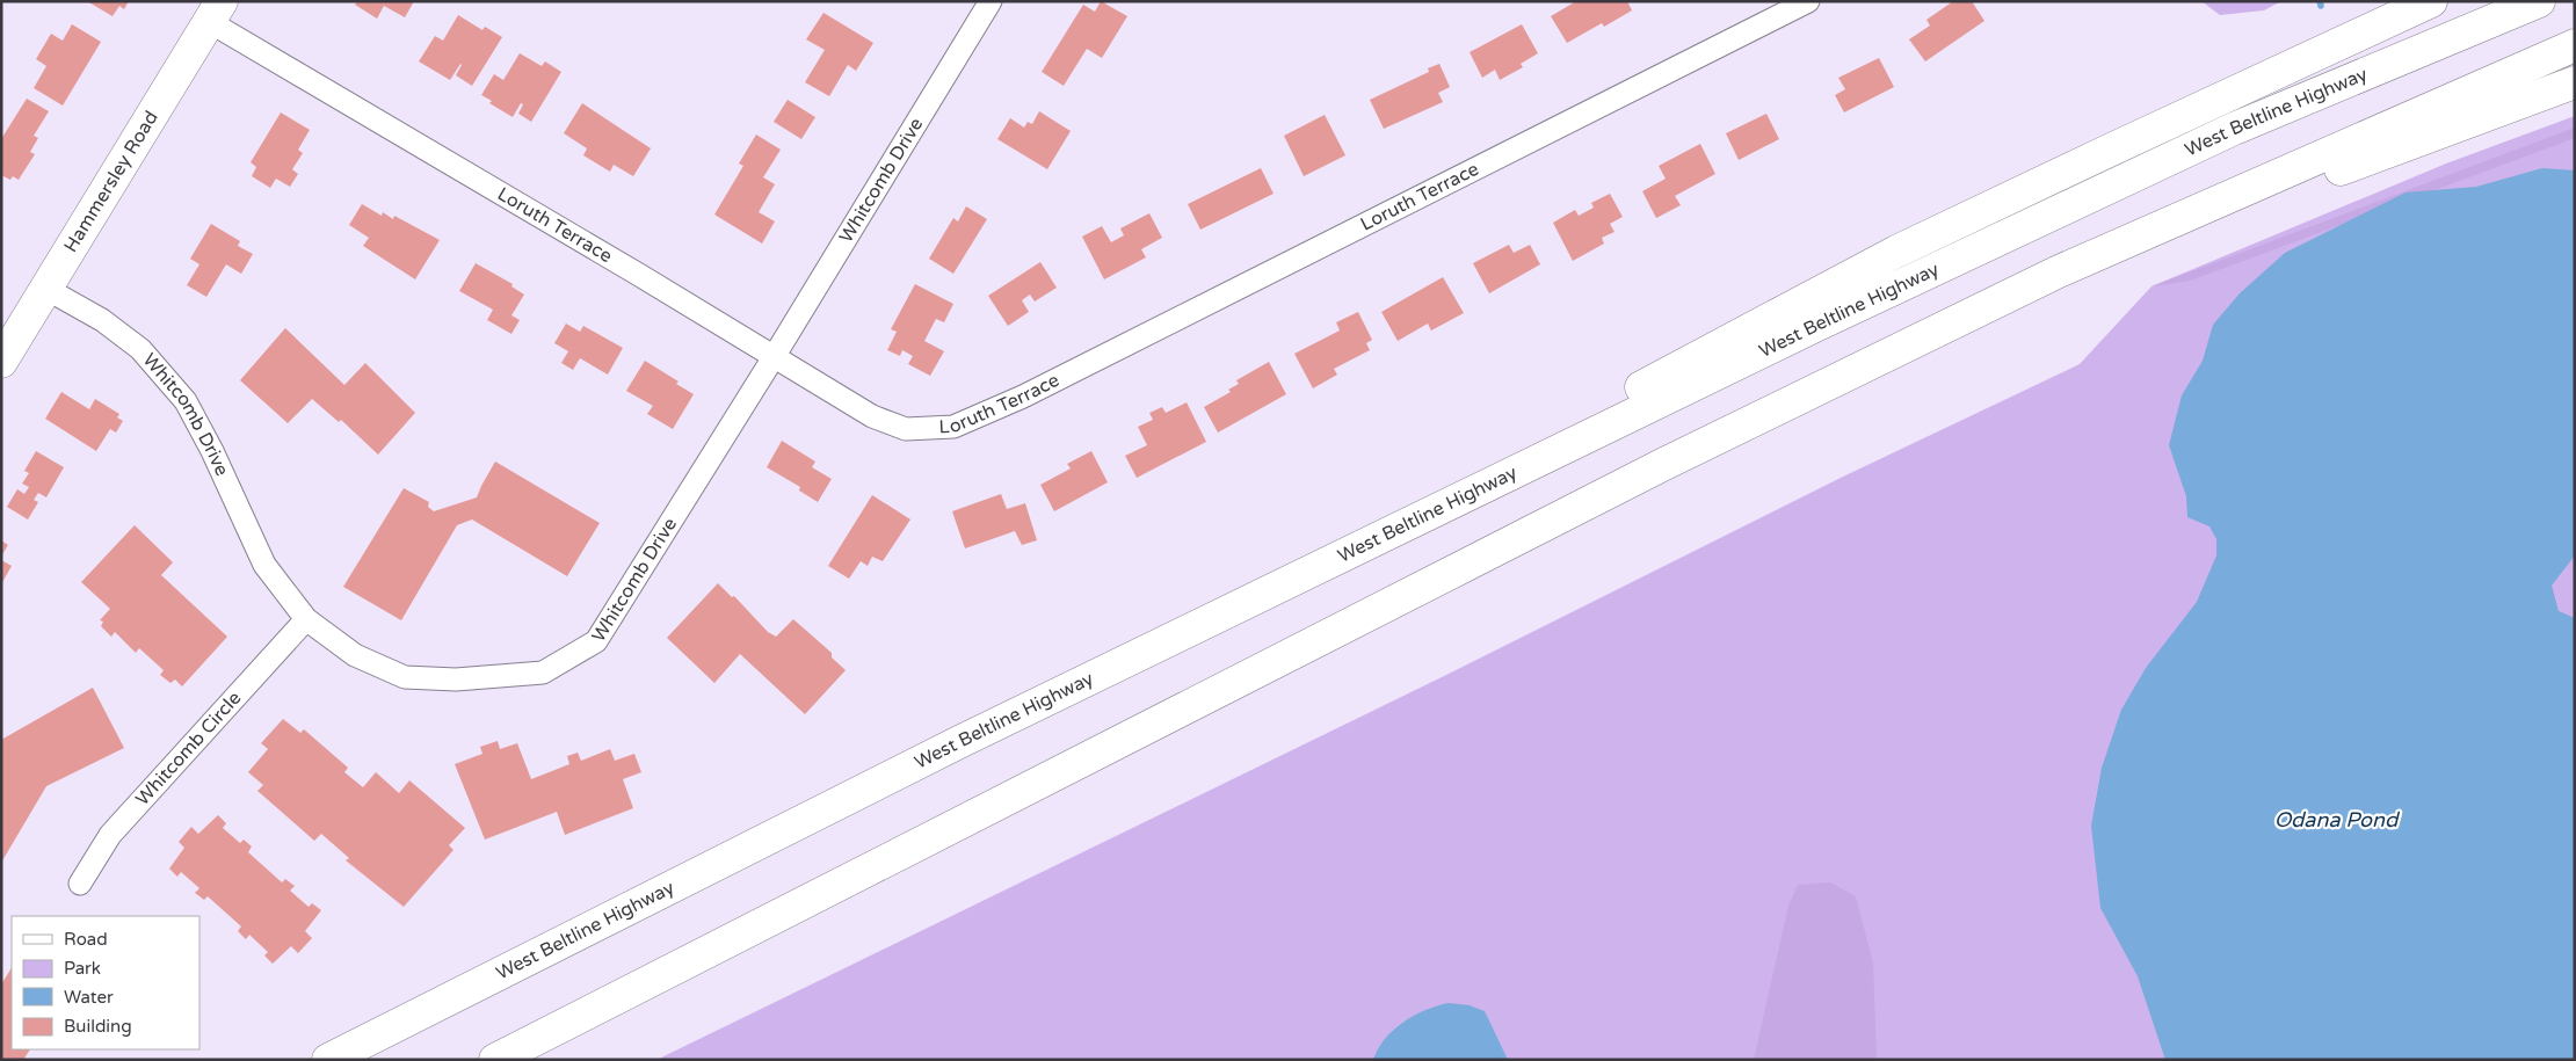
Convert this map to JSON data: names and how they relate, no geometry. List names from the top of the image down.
{
  "streets": {
    "main road": ["West Beltline Highway", "Hammersley Road"],
    "street": ["Whitcomb Drive", "Loruth Terrace", "Whitcomb Circle"]
  },
  "crossings": [
    ["Whitcomb Drive", "Hammersley Road"],
    ["Whitcomb Drive", "Loruth Terrace"],
    ["Whitcomb Drive", "Whitcomb Circle"],
    ["Hammersley Road", "Loruth Terrace"]
  ],
  "water": ["Odana Pond"],
  "legend": [
    "Road",
    "Park",
    "Water",
    "Building"
  ]
}
